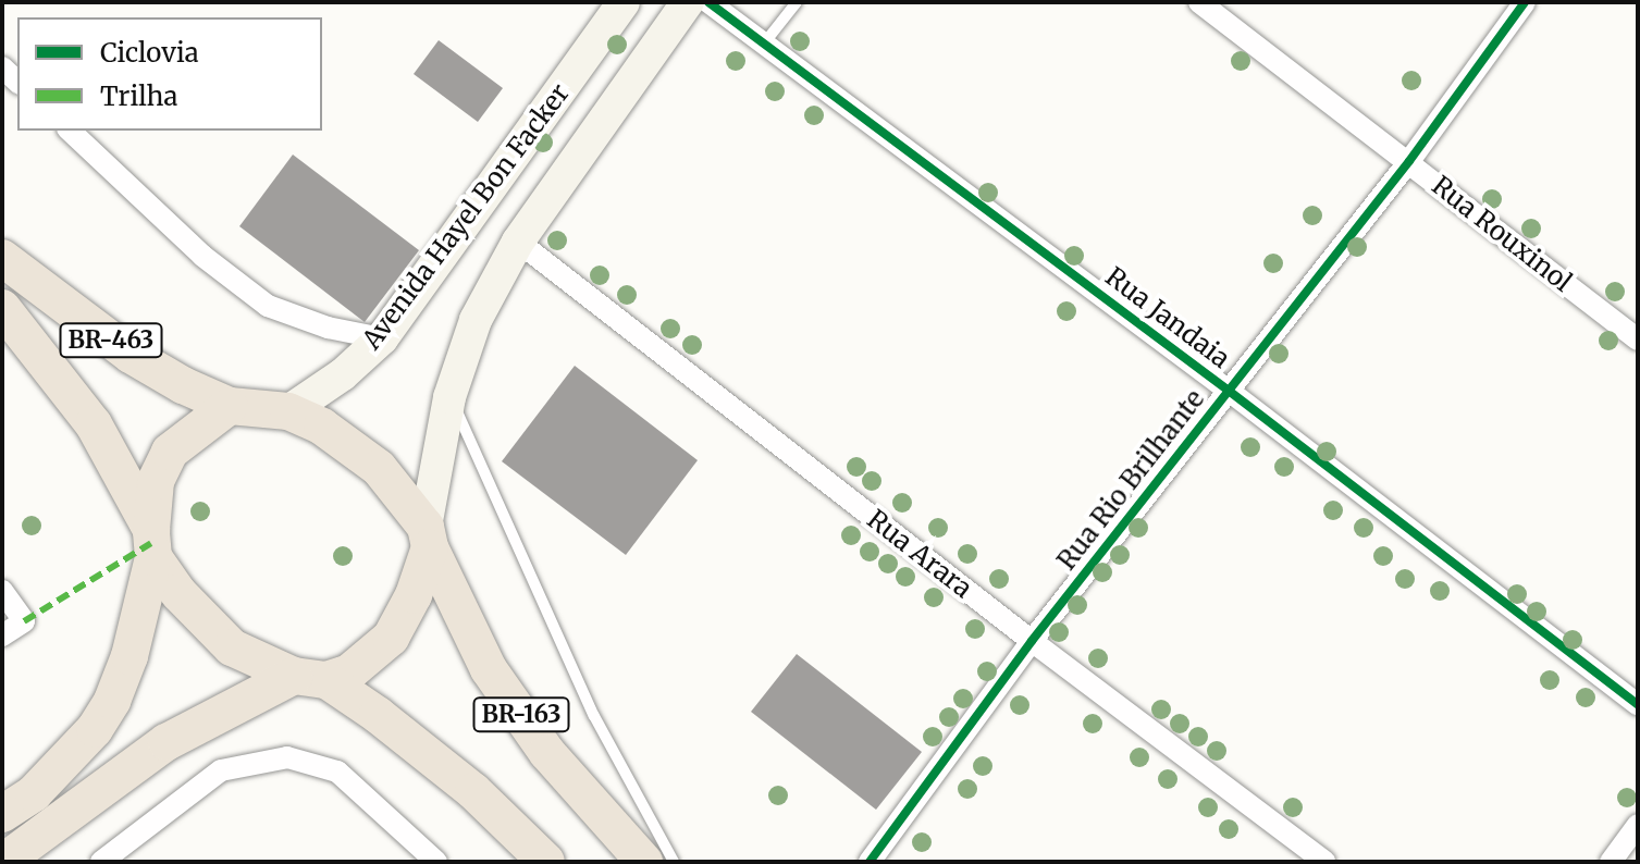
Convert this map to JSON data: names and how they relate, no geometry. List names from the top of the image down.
{
  "streets": {
    "highway": ["BR-463", "BR-163"],
    "main road": ["Avenida Hayel Bon Facker"],
    "street": [
      "Rua Rouxinol",
      "Rua Jandaia",
      "Rua Rio Brilhante",
      "Rua Arara"
    ]
  },
  "crossings": [
    ["Avenida Hayel Bon Facker", "BR-463"],
    ["Avenida Hayel Bon Facker", "Rua Arara"],
    ["Avenida Hayel Bon Facker", "BR-163"],
    ["Rua Rouxinol", "Rua Rio Brilhante"],
    ["Rua Jandaia", "Rua Rio Brilhante"],
    ["BR-463", "BR-163"],
    ["Rua Rio Brilhante", "Rua Arara"]
  ],
  "legend": ["Ciclovia", "Trilha"]
}
